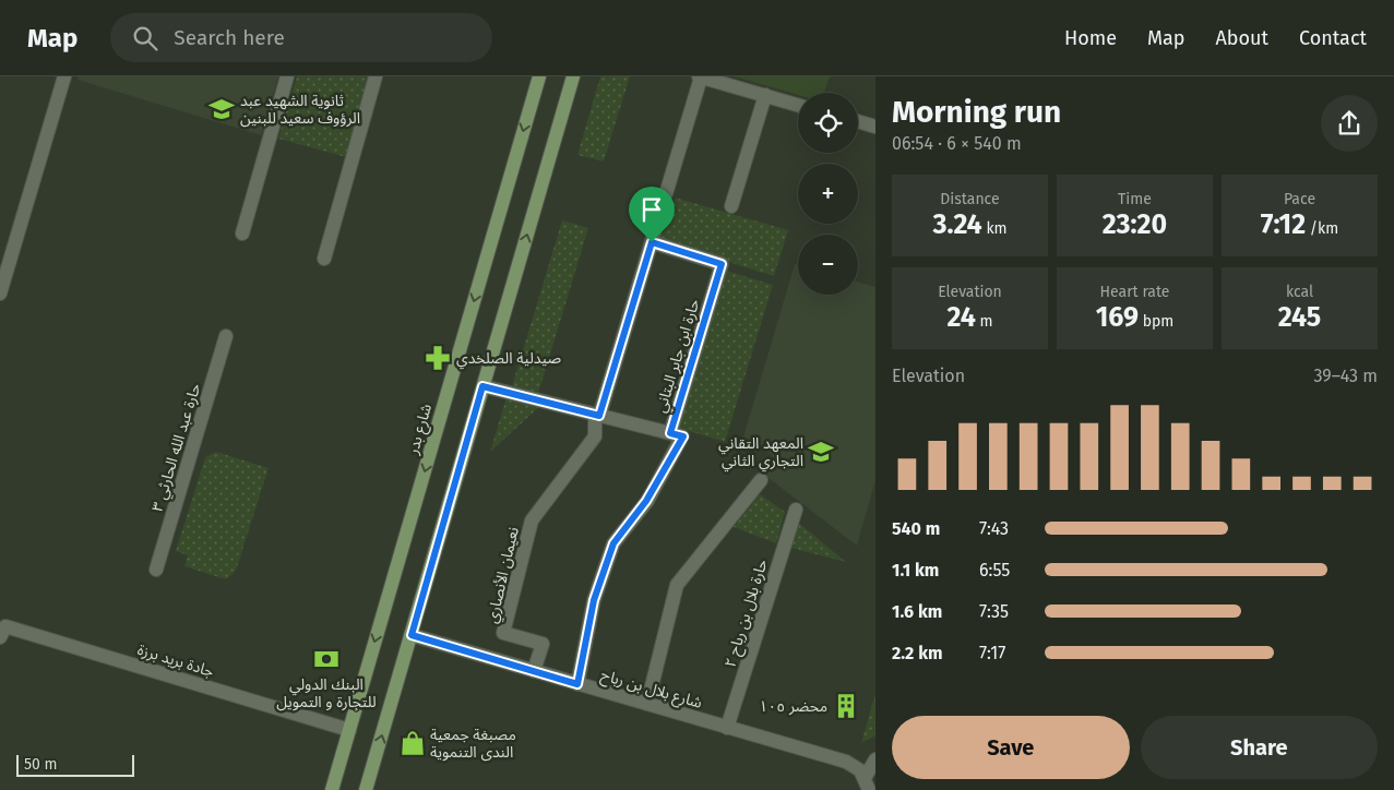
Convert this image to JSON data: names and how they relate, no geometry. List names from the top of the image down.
{
  "streets": {
    "main road": ["شارع بدر"],
    "street": [
      "حارة ابن جابر البتاني",
      "حارة عبد الله الحارثي ٣",
      "نعيمان الأنصاري",
      "حارة بلال بن رباح ٢",
      "جادة بريد برزة",
      "شارع بلال بن رباح"
    ]
  },
  "crossings": [
    ["حارة ابن جابر البتاني", "شارع بلال بن رباح"],
    ["شارع بدر", "جادة بريد برزة"],
    ["نعيمان الأنصاري", "شارع بلال بن رباح"],
    ["حارة بلال بن رباح ٢", "شارع بلال بن رباح"]
  ],
  "places": {
    "school or university": ["ثانوية الشهيد عبد الرؤوف سعيد للبنين", "المعهد التقاني التجاري الثاني"],
    "pharmacy": ["صيدلية الصلخدي"],
    "bank": ["البنك الدولي للتجارة و التمويل"],
    "building": ["محضر ١٠٥"],
    "shop": ["مصبغة جمعية الندى التنموية"]
  },
  "scale_bar": "50 m",
  "page": {
    "header": "Map",
    "search": "Search here",
    "nav": [
      "Home",
      "Map",
      "About",
      "Contact"
    ],
    "heading": ["Morning run", "06:54 · 6 × 540 m"],
    "map_buttons": ["+", "−"],
    "stats": [
      ["Distance", "3.24 km"],
      ["Time", "23:20"],
      ["Pace", "7:12 /km"],
      ["Elevation", "24 m"],
      ["Heart rate", "169 bpm"],
      ["kcal", "245"]
    ],
    "chart": ["Elevation", "39–43 m"],
    "list": [
      {
        "name": "540 m",
        "note": "7:43"
      },
      {
        "name": "1.1 km",
        "note": "6:55"
      },
      {
        "name": "1.6 km",
        "note": "7:35"
      },
      {
        "name": "2.2 km",
        "note": "7:17"
      }
    ],
    "buttons": ["Save", "Share"],
    "scale": "50 m"
  }
}
